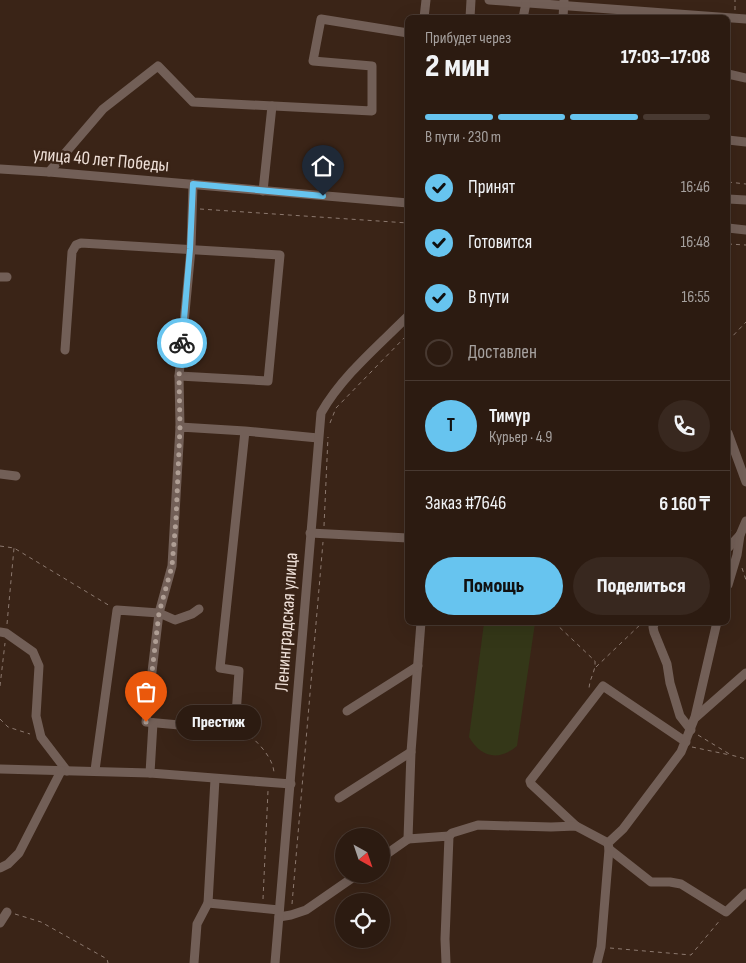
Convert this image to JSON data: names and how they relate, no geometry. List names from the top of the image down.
{
  "streets": {
    "street": ["улица 40 лет Победы", "Ленинградская улица"]
  },
  "places": ["Престиж"],
  "north": "bottom right",
  "page": {
    "heading": ["2 мин", "Прибудет через", "17:03–17:08"],
    "panel": [
      "Тимур",
      "Курьер · 4.9",
      "Заказ #7646",
      "6 160 ₸"
    ],
    "bar": "В пути · 230 m",
    "list": [
      ["Принят", "16:46"],
      ["Готовится", "16:48"],
      ["В пути", "16:55"],
      "Доставлен"
    ],
    "round": "Т",
    "buttons": ["Помощь", "Поделиться"],
    "bubble": "Престиж"
  }
}
